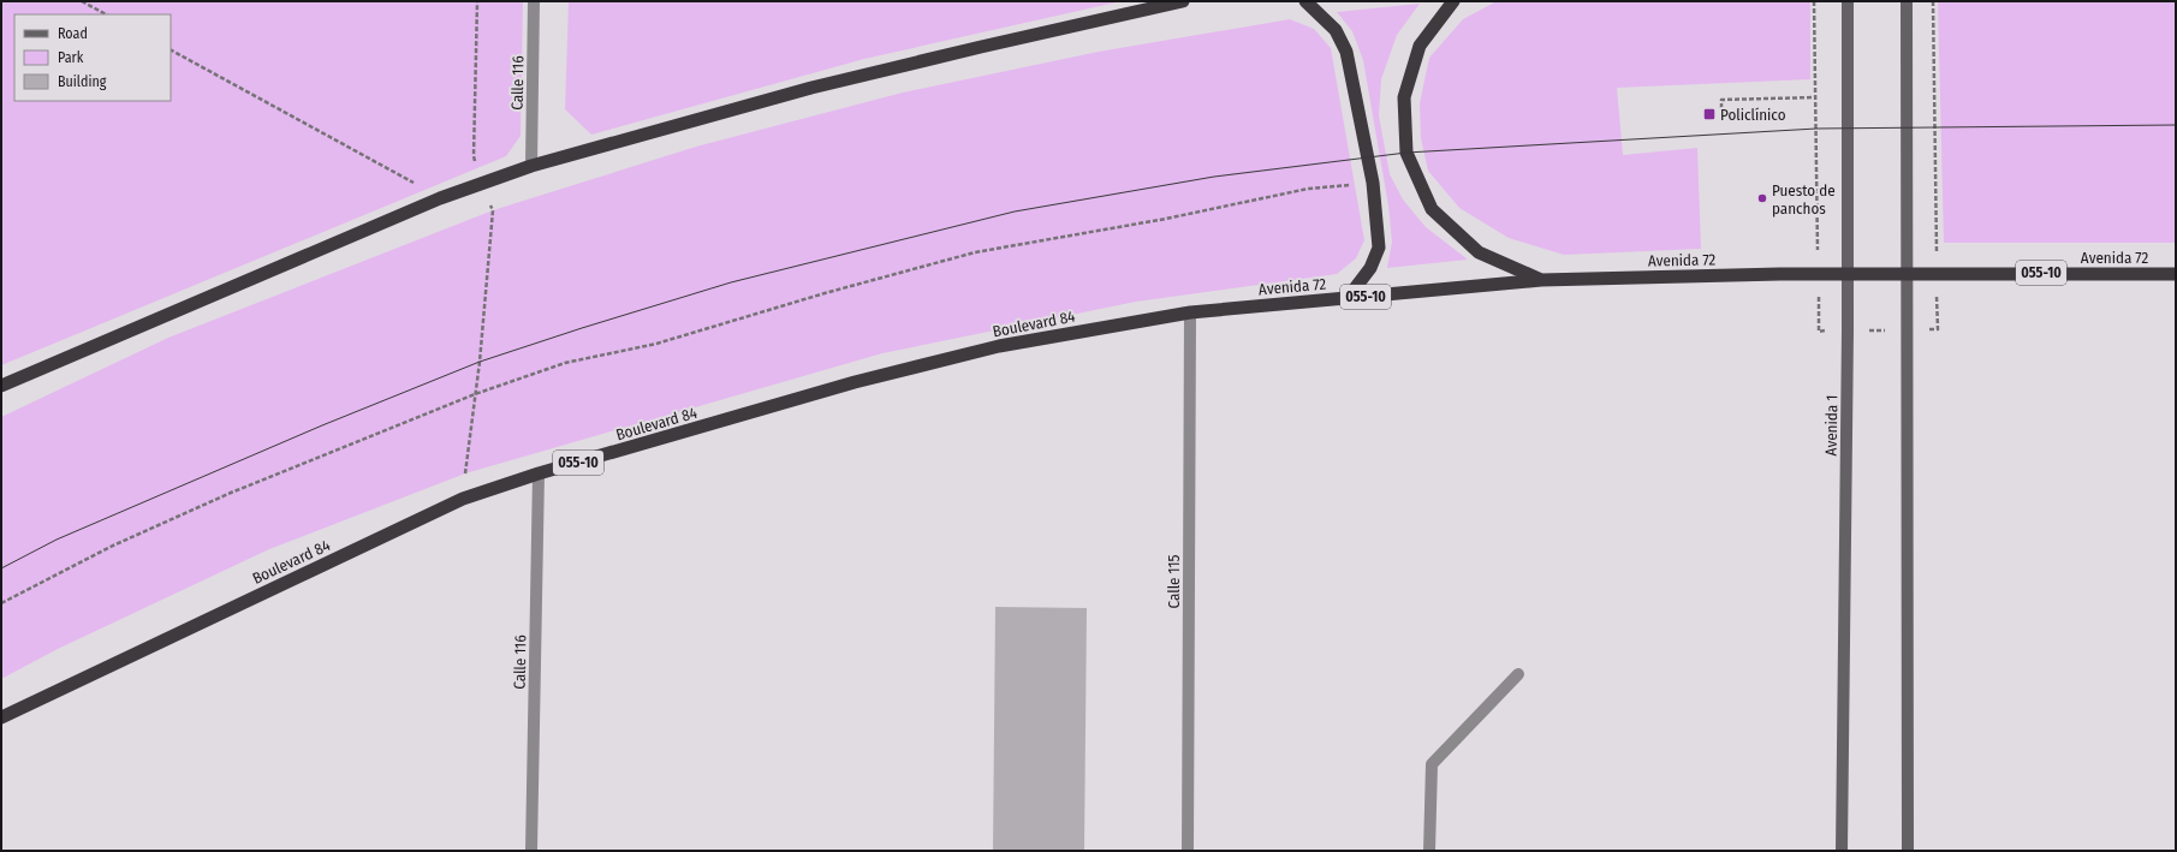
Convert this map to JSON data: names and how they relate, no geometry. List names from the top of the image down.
{
  "streets": {
    "highway": ["Avenida 72", "055-10", "Boulevard 84"],
    "main road": ["Avenida 1"],
    "street": ["Calle 116", "Calle 115"]
  },
  "crossings": [
    ["Calle 116", "Boulevard 84"],
    ["Avenida 72", "Boulevard 84"],
    ["Avenida 72", "Avenida 1"],
    ["Avenida 72", "Calle 115"],
    ["Boulevard 84", "Calle 115"]
  ],
  "places": {
    "transit": ["Policlínico"],
    "other": ["Puesto de panchos"]
  },
  "legend": ["Road", "Park", "Building"]
}
